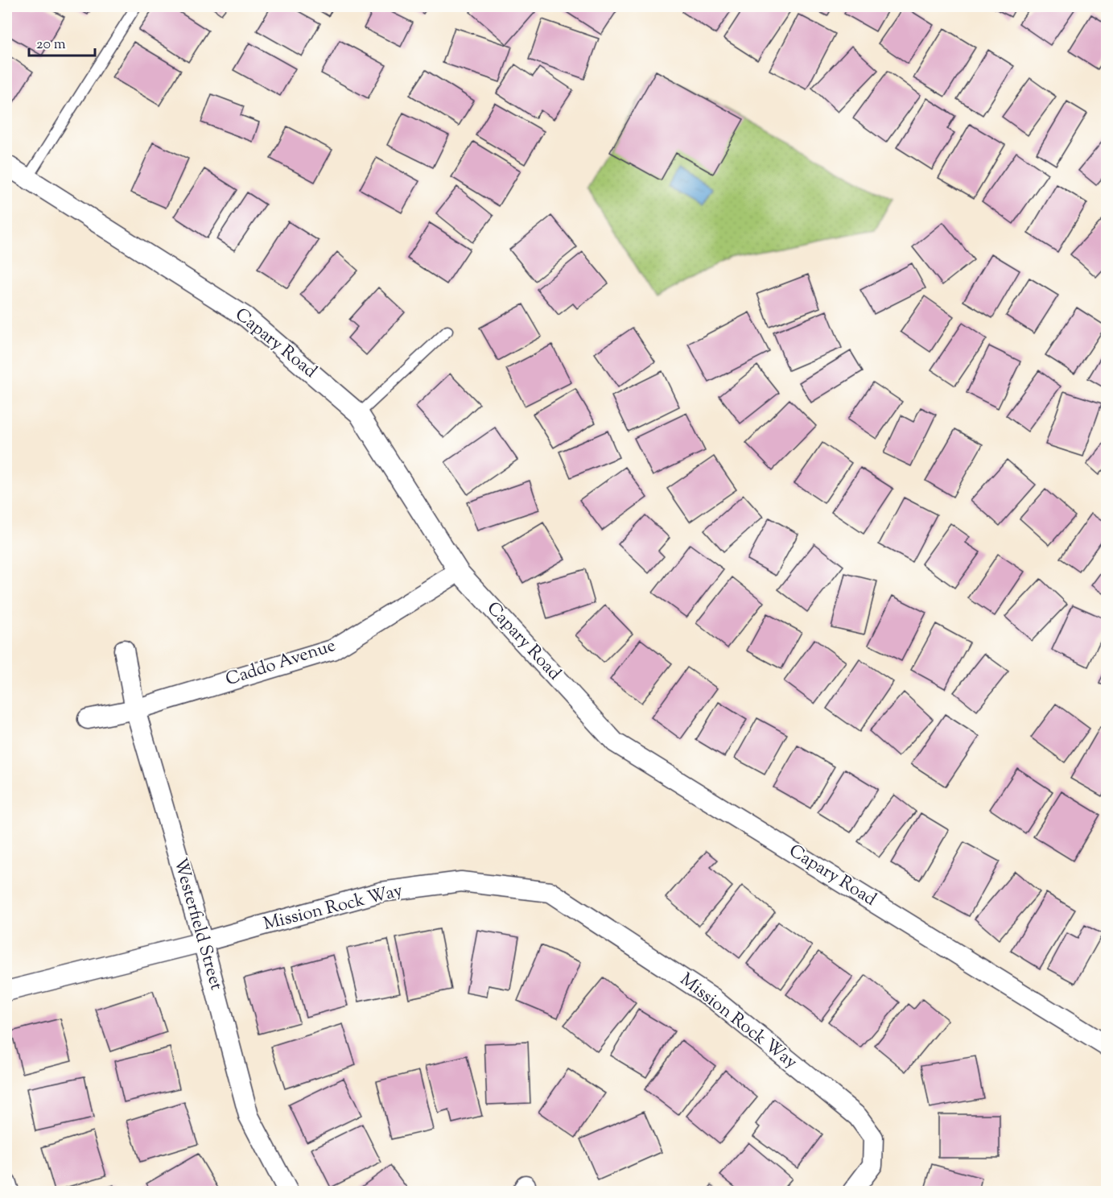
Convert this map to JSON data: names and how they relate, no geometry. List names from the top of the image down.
{
  "streets": {
    "street": [
      "Capary Road",
      "Caddo Avenue",
      "Mission Rock Way",
      "Westerfield Street"
    ]
  },
  "crossings": [
    ["Capary Road", "Caddo Avenue"],
    ["Caddo Avenue", "Westerfield Street"],
    ["Mission Rock Way", "Westerfield Street"]
  ],
  "scale_bar": "20 m"
}
